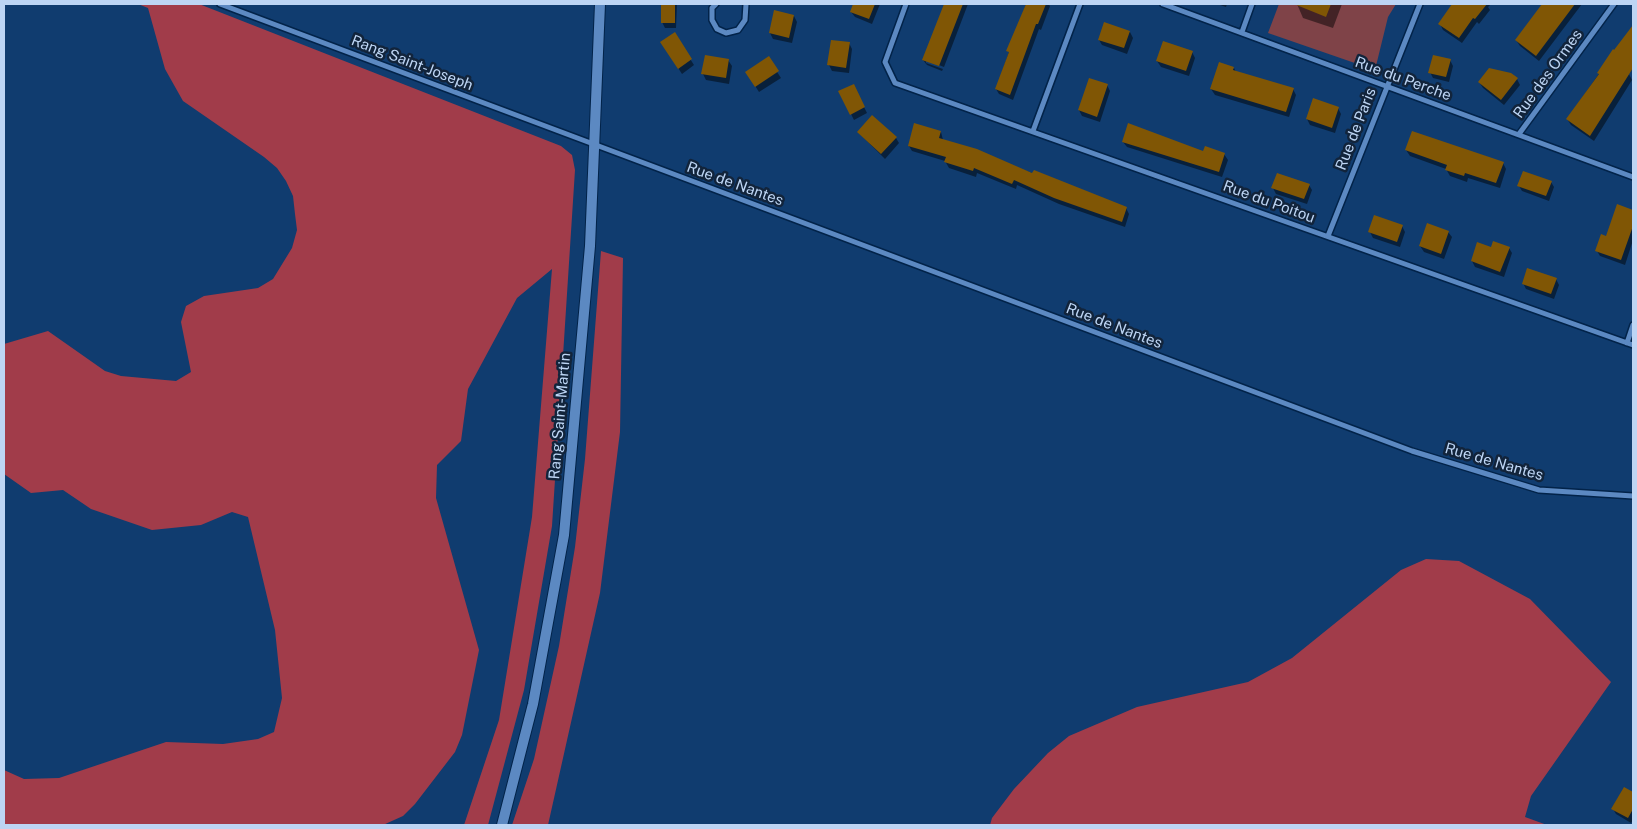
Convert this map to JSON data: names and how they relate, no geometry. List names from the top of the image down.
{
  "streets": {
    "street": [
      "Rang Saint-Joseph",
      "Rue des Ormes",
      "Rue du Perche",
      "Rue de Paris",
      "Rue de Nantes",
      "Rue du Poitou",
      "Rang Saint-Martin"
    ]
  },
  "crossings": [
    ["Rang Saint-Joseph", "Rue de Nantes"],
    ["Rang Saint-Joseph", "Rang Saint-Martin"],
    ["Rue des Ormes", "Rue du Perche"],
    ["Rue du Perche", "Rue de Paris"],
    ["Rue de Paris", "Rue du Poitou"],
    ["Rue de Nantes", "Rang Saint-Martin"]
  ]
}
